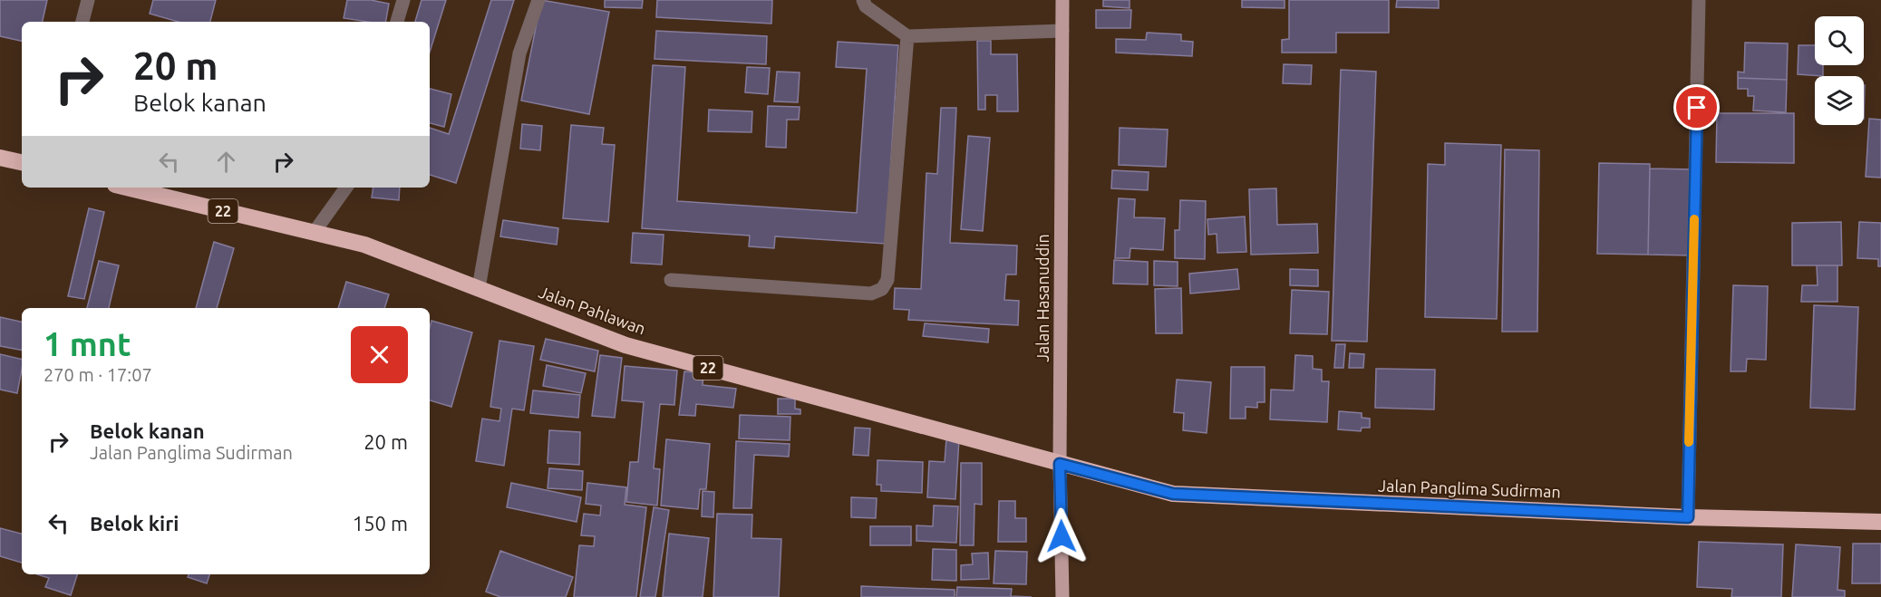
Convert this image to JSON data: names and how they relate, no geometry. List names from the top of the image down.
{
  "streets": {
    "highway": ["22", "Jalan Pahlawan", "Jalan Panglima Sudirman"],
    "main road": ["Jalan Hasanuddin"]
  },
  "crossings": [
    ["Jalan Hasanuddin", "Jalan Pahlawan"],
    ["Jalan Hasanuddin", "Jalan Panglima Sudirman"],
    ["Jalan Pahlawan", "Jalan Panglima Sudirman"]
  ],
  "page": {
    "turn": ["20 m", "Belok kanan"],
    "heading": ["1 mnt", "270 m · 17:07"],
    "list": [
      {
        "name": "Belok kanan",
        "note": "Jalan Panglima Sudirman",
        "value": "20 m"
      },
      {
        "name": "Belok kiri",
        "value": "150 m"
      }
    ]
  }
}
